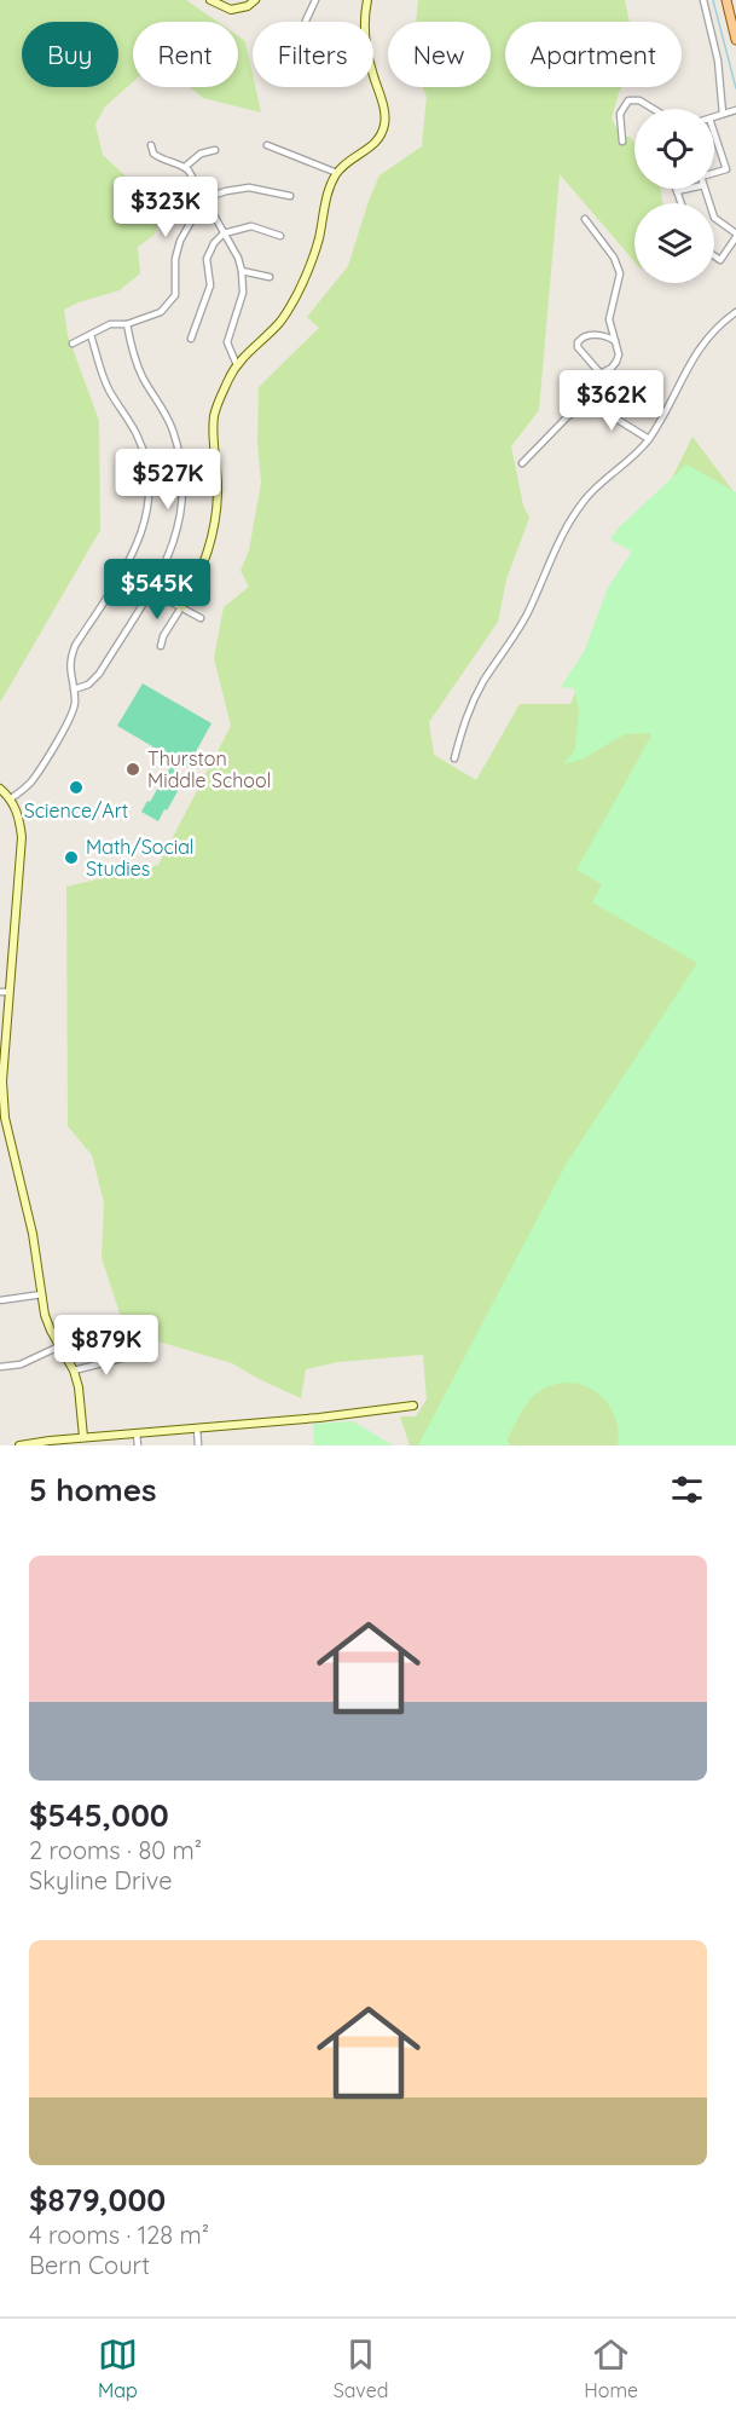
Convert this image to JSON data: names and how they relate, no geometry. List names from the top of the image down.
{
  "places": ["Thurston Middle School", "Science/Art", "Math/Social Studies"],
  "page": {
    "chip": [
      "Buy",
      "Rent",
      "Filters",
      "New",
      "Apartment"
    ],
    "price": [
      "$323K",
      "$362K",
      "$527K",
      "$545K",
      "$879K"
    ],
    "heading": "5 homes",
    "list": [
      {
        "name": "$545,000",
        "note": "2 rooms · 80 m² · Skyline Drive"
      },
      {
        "name": "$879,000",
        "note": "4 rooms · 128 m² · Bern Court"
      }
    ],
    "tabs": ["Map", "Saved", "Home"]
  }
}
